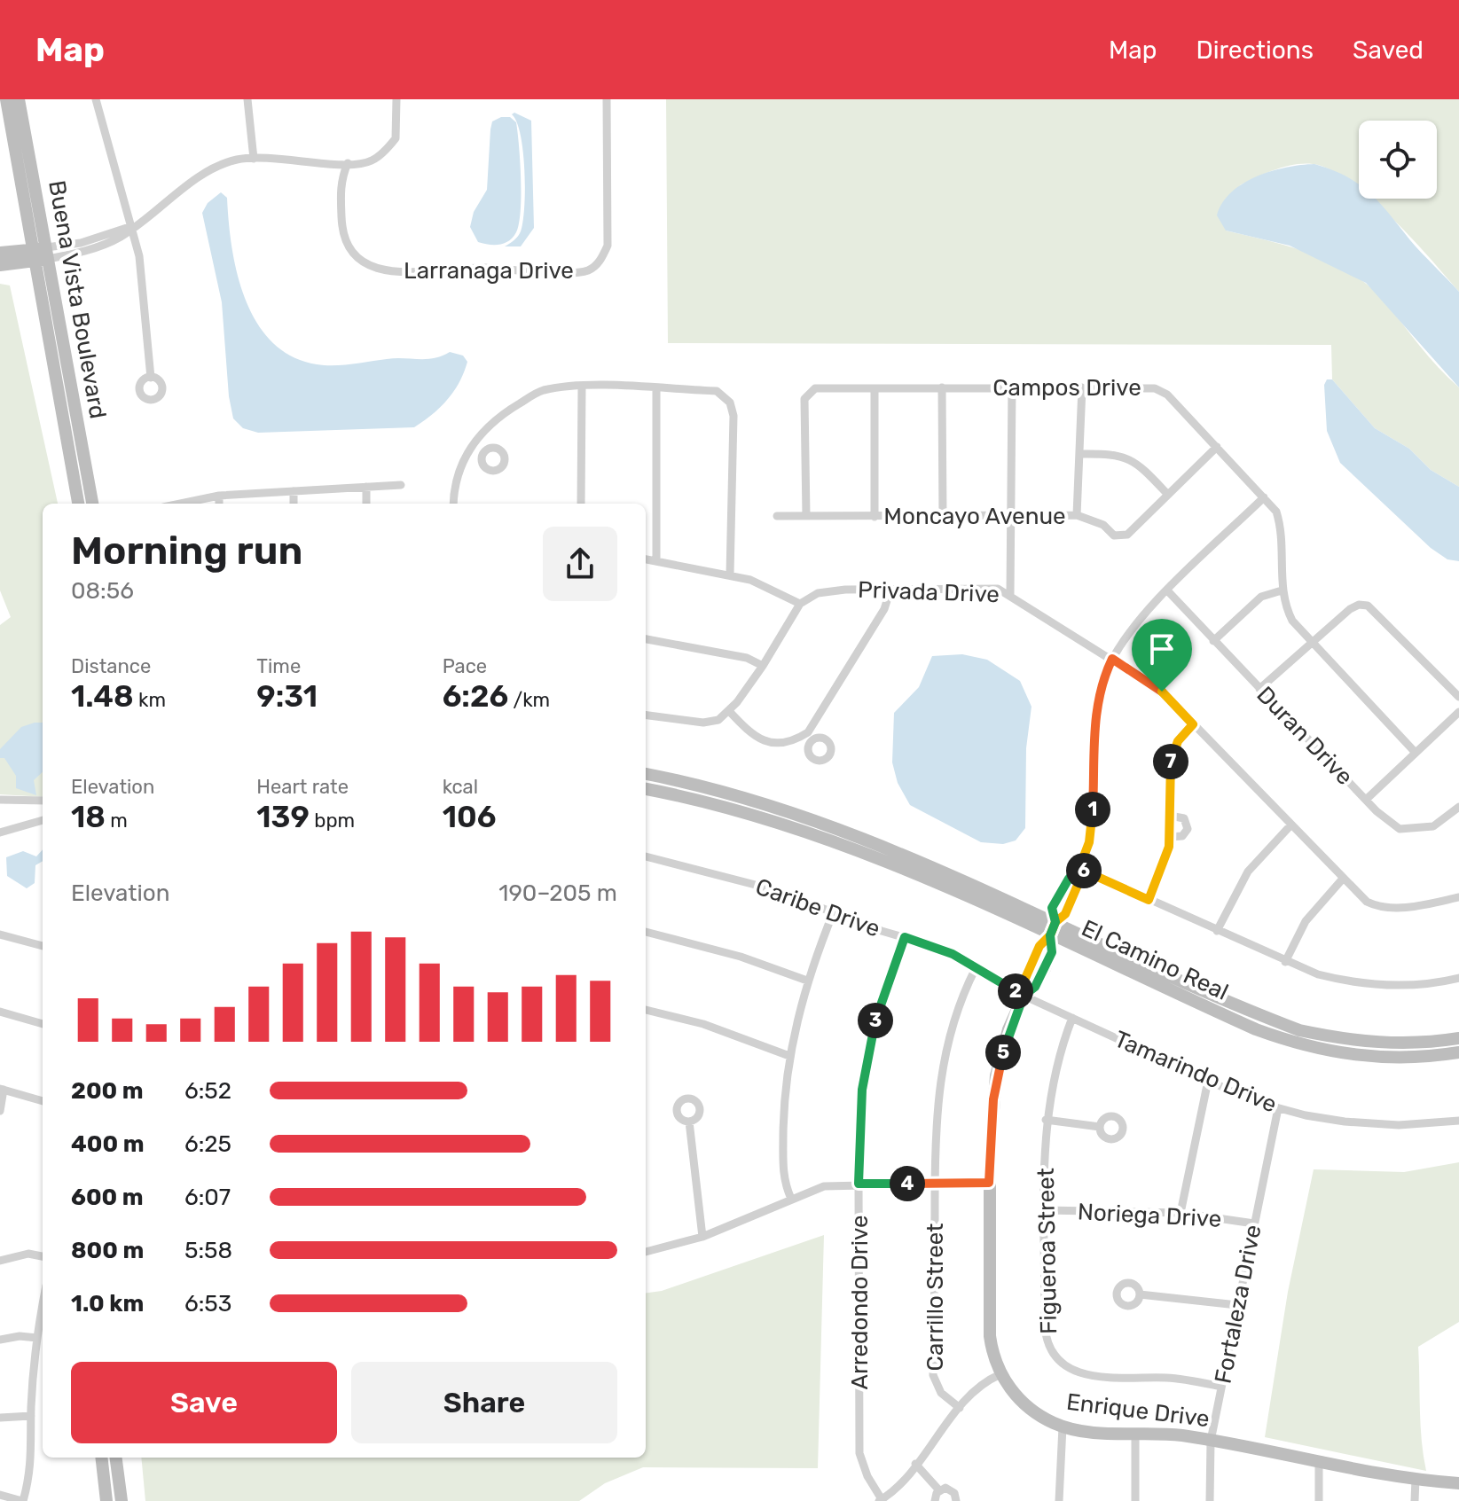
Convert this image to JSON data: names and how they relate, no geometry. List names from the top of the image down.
{
  "streets": {
    "main road": ["Buena Vista Boulevard", "El Camino Real", "Enrique Drive"],
    "street": [
      "Larranaga Drive",
      "Campos Drive",
      "Moncayo Avenue",
      "Privada Drive",
      "Duran Drive",
      "Caribe Drive",
      "Tamarindo Drive",
      "Noriega Drive",
      "Figueroa Street",
      "Carrillo Street",
      "Arredondo Drive",
      "Fortaleza Drive"
    ]
  },
  "crossings": [
    ["Campos Drive", "Moncayo Avenue"],
    ["Caribe Drive", "Tamarindo Drive"],
    ["Caribe Drive", "Carrillo Street"],
    ["Caribe Drive", "Arredondo Drive"],
    ["Caribe Drive", "Enrique Drive"],
    ["El Camino Real", "Enrique Drive"],
    ["Tamarindo Drive", "Figueroa Street"],
    ["Tamarindo Drive", "Fortaleza Drive"],
    ["Tamarindo Drive", "Enrique Drive"],
    ["Noriega Drive", "Figueroa Street"],
    ["Noriega Drive", "Fortaleza Drive"],
    ["Figueroa Street", "Fortaleza Drive"],
    ["Fortaleza Drive", "Enrique Drive"]
  ],
  "page": {
    "header": "Map",
    "nav": ["Map", "Directions", "Saved"],
    "heading": ["Morning run", "08:56"],
    "stats": [
      ["Distance", "1.48 km"],
      ["Time", "9:31"],
      ["Pace", "6:26 /km"],
      ["Elevation", "18 m"],
      ["Heart rate", "139 bpm"],
      ["kcal", "106"]
    ],
    "pins": [
      "7",
      "1",
      "6",
      "2",
      "3",
      "5",
      "4"
    ],
    "chart": ["Elevation", "190–205 m"],
    "list": [
      {
        "name": "200 m",
        "note": "6:52"
      },
      {
        "name": "400 m",
        "note": "6:25"
      },
      {
        "name": "600 m",
        "note": "6:07"
      },
      {
        "name": "800 m",
        "note": "5:58"
      },
      {
        "name": "1.0 km",
        "note": "6:53"
      }
    ],
    "buttons": ["Save", "Share"]
  }
}
